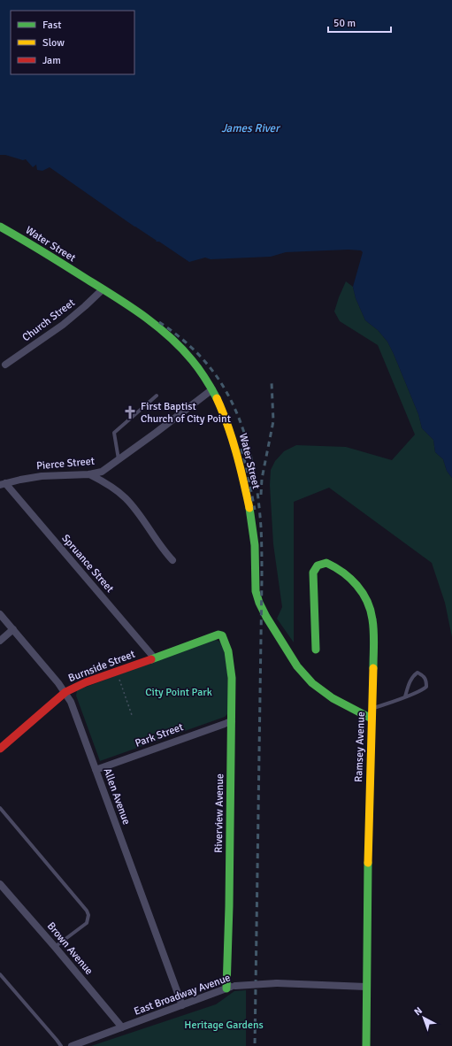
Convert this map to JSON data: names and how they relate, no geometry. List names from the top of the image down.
{
  "streets": {
    "street": [
      "Water Street",
      "Church Street",
      "Pierce Street",
      "Spruance Street",
      "Burnside Street",
      "Park Street",
      "Ramsey Avenue",
      "Allen Avenue",
      "Riverview Avenue",
      "Brown Avenue",
      "East Broadway Avenue"
    ]
  },
  "crossings": [
    ["Water Street", "Church Street"],
    ["Water Street", "Pierce Street"],
    ["Water Street", "Ramsey Avenue"],
    ["Pierce Street", "Spruance Street"],
    ["Spruance Street", "Burnside Street"],
    ["Burnside Street", "Allen Avenue"],
    ["Burnside Street", "Riverview Avenue"],
    ["Park Street", "Allen Avenue"],
    ["Park Street", "Riverview Avenue"],
    ["Ramsey Avenue", "East Broadway Avenue"],
    ["Allen Avenue", "East Broadway Avenue"],
    ["Riverview Avenue", "East Broadway Avenue"],
    ["Brown Avenue", "East Broadway Avenue"]
  ],
  "water": ["James River"],
  "parks": ["City Point Park", "Heritage Gardens"],
  "places": {
    "church": ["First Baptist Church of City Point"]
  },
  "legend": ["Fast", "Slow", "Jam"],
  "scale_bar": "50 m",
  "north": "top left"
}
